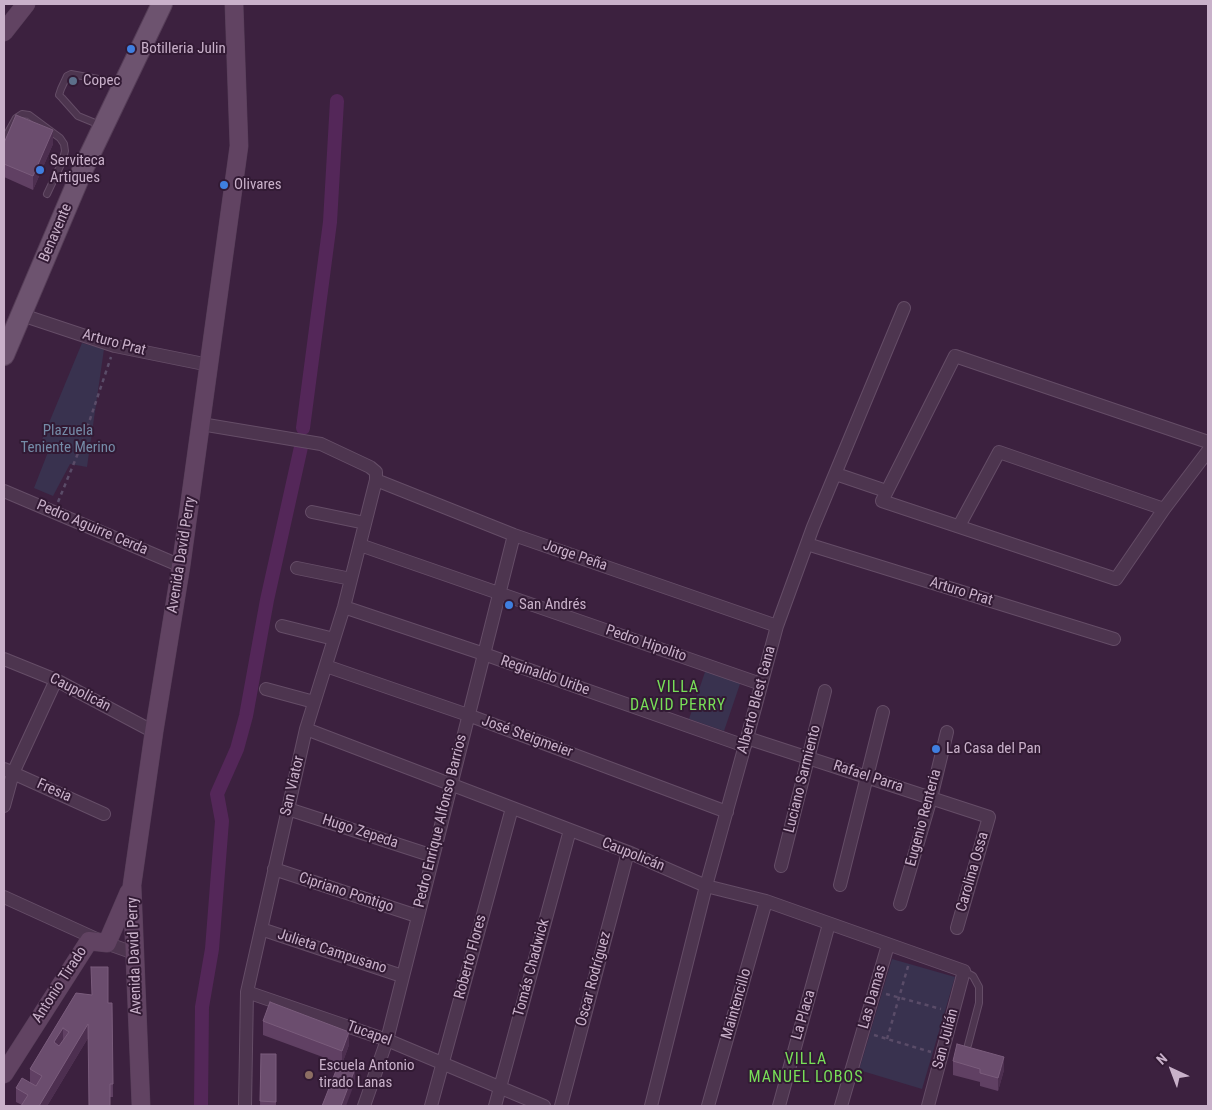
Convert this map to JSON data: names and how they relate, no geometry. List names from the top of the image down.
{
  "streets": {
    "main road": ["Benavente", "Avenida David Perry", "Antonio Tirado"],
    "street": [
      "Arturo Prat",
      "Pedro Aguirre Cerda",
      "Jorge Peña",
      "Pedro Hipolito",
      "Reginaldo Uribe",
      "Caupolicán",
      "Alberto Blest Gana",
      "José Steigmeier",
      "Rafael Parra",
      "Luciano Sarmiento",
      "San Viator",
      "Fresia",
      "Eugenio Renteria",
      "Pedro Enrique Alfonso Barrios",
      "Hugo Zepeda",
      "Carolina Ossa",
      "Cipriano Pontigo",
      "Julieta Campusano",
      "Roberto Flores",
      "Tomás Chadwick",
      "Oscar Rodríguez",
      "Las Damas",
      "Maintencillo",
      "La Placa",
      "Tucapel",
      "San Julián"
    ]
  },
  "crossings": [
    ["Benavente", "Arturo Prat"],
    ["Arturo Prat", "Avenida David Perry"],
    ["Arturo Prat", "Alberto Blest Gana"],
    ["Pedro Aguirre Cerda", "Avenida David Perry"],
    ["Avenida David Perry", "Jorge Peña"],
    ["Avenida David Perry", "Caupolicán"],
    ["Avenida David Perry", "Antonio Tirado"],
    ["Jorge Peña", "Alberto Blest Gana"],
    ["Jorge Peña", "San Viator"],
    ["Jorge Peña", "Pedro Enrique Alfonso Barrios"],
    ["Pedro Hipolito", "Alberto Blest Gana"],
    ["Pedro Hipolito", "San Viator"],
    ["Pedro Hipolito", "Pedro Enrique Alfonso Barrios"],
    ["Reginaldo Uribe", "Alberto Blest Gana"],
    ["Reginaldo Uribe", "Rafael Parra"],
    ["Reginaldo Uribe", "San Viator"],
    ["Reginaldo Uribe", "Pedro Enrique Alfonso Barrios"],
    ["Caupolicán", "Alberto Blest Gana"],
    ["Caupolicán", "San Viator"],
    ["Caupolicán", "Pedro Enrique Alfonso Barrios"],
    ["Caupolicán", "Roberto Flores"],
    ["Caupolicán", "Tomás Chadwick"],
    ["Caupolicán", "Oscar Rodríguez"],
    ["Caupolicán", "Las Damas"],
    ["Caupolicán", "Maintencillo"],
    ["Caupolicán", "La Placa"],
    ["Caupolicán", "San Julián"],
    ["Alberto Blest Gana", "José Steigmeier"],
    ["Alberto Blest Gana", "Rafael Parra"],
    ["José Steigmeier", "San Viator"],
    ["José Steigmeier", "Pedro Enrique Alfonso Barrios"],
    ["Rafael Parra", "Luciano Sarmiento"],
    ["Rafael Parra", "Eugenio Renteria"],
    ["Rafael Parra", "Carolina Ossa"],
    ["San Viator", "Hugo Zepeda"],
    ["San Viator", "Cipriano Pontigo"],
    ["San Viator", "Julieta Campusano"],
    ["San Viator", "Tucapel"],
    ["Pedro Enrique Alfonso Barrios", "Hugo Zepeda"],
    ["Pedro Enrique Alfonso Barrios", "Cipriano Pontigo"],
    ["Pedro Enrique Alfonso Barrios", "Julieta Campusano"],
    ["Pedro Enrique Alfonso Barrios", "Tucapel"],
    ["Roberto Flores", "Tucapel"],
    ["Tomás Chadwick", "Tucapel"]
  ],
  "districts": ["VILLA DAVID PERRY", "VILLA MANUEL LOBOS"],
  "parks": ["Plazuela Teniente Merino"],
  "places": [
    "Botilleria Julin",
    "Copec",
    "Serviteca Artigues",
    "Olivares",
    "San Andrés",
    "La Casa del Pan",
    "Escuela Antonio tirado Lanas"
  ],
  "north": "top left"
}
